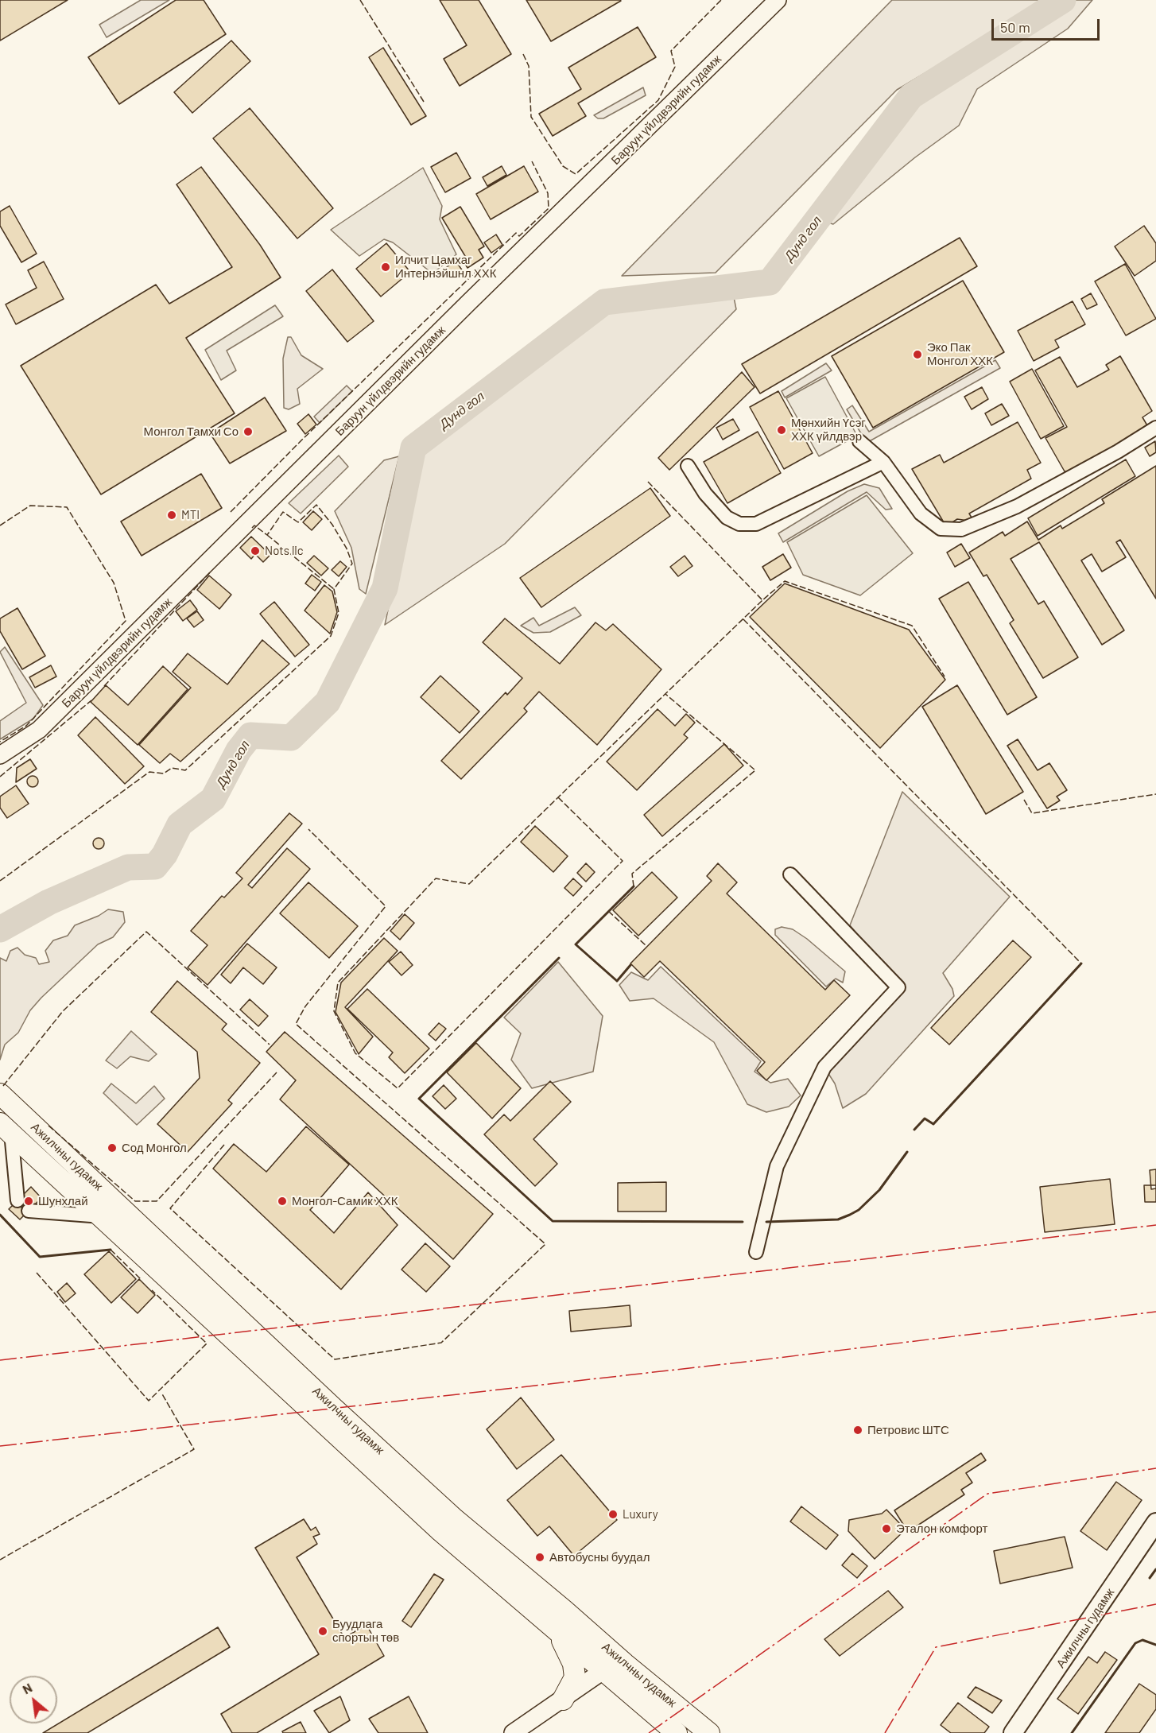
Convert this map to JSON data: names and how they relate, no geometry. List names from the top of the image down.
{
  "streets": {
    "main road": ["Ажилчны гудамж"],
    "street": ["Баруун үйлдвэрийн гудамж"]
  },
  "water": ["Дунд гол"],
  "places": [
    "Илчит Цамхаг Интернэйшнл ХХК",
    "Эко Пак Монгол ХХК",
    "Мөнхийн Үсэг ХХК үйлдвэр",
    "Монгол Тамхи Со",
    "MTI",
    "Nots llc",
    "Сод Монгол",
    "Шунхлай",
    "Монгол-Самик ХХК",
    "Петровис ШТС",
    "Luxury",
    "Эталон комфорт",
    "Автобусны буудал",
    "Буудлага спортын төв"
  ],
  "scale_bar": "50 m",
  "north": "top left"
}
